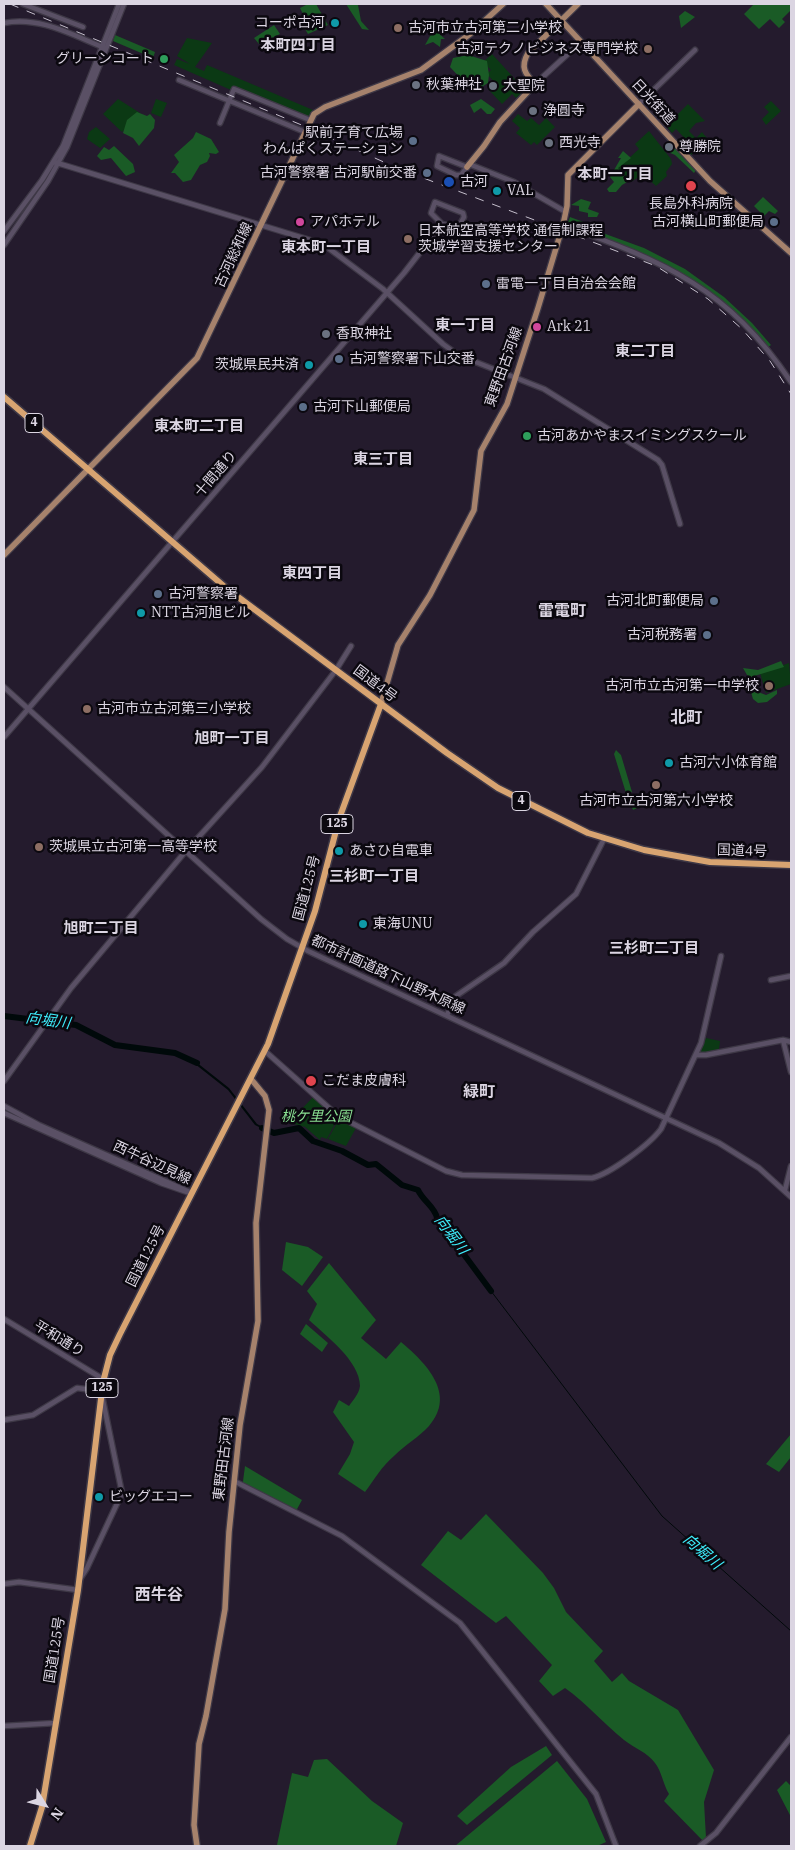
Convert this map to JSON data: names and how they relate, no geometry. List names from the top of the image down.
{
  "streets": {
    "highway": [
      "4",
      "国道4号",
      "125",
      "国道125号"
    ],
    "main road": ["日光街道", "古河総和線", "東野田古河線"],
    "street": [
      "十間通り",
      "都市計画道路下山野木原線",
      "西牛谷辺見線",
      "平和通り"
    ]
  },
  "crossings": [
    ["日光街道", "東野田古河線"],
    ["古河総和線", "国道4号"],
    ["東野田古河線", "国道4号"],
    ["東野田古河線", "国道125号"],
    ["十間通り", "国道4号"],
    ["十間通り", "都市計画道路下山野木原線"],
    ["国道4号", "国道125号"],
    ["国道125号", "都市計画道路下山野木原線"],
    ["国道125号", "西牛谷辺見線"],
    ["国道125号", "平和通り"]
  ],
  "districts": [
    "本町四丁目",
    "本町一丁目",
    "東本町一丁目",
    "東一丁目",
    "東二丁目",
    "東本町二丁目",
    "東三丁目",
    "東四丁目",
    "雷電町",
    "北町",
    "旭町一丁目",
    "三杉町一丁目",
    "旭町二丁目",
    "三杉町二丁目",
    "緑町",
    "西牛谷"
  ],
  "water": ["向堀川"],
  "parks": ["桃ケ里公園"],
  "places": [
    "コーポ古河",
    "古河市立古河第二小学校",
    "古河テクノビジネス専門学校",
    "グリーンコート",
    "秋葉神社",
    "大聖院",
    "浄圓寺",
    "駅前子育て広場 わんぱくステーション",
    "西光寺",
    "尊勝院",
    "古河警察署 古河駅前交番",
    "古河",
    "長島外科病院",
    "VAL",
    "アパホテル",
    "古河横山町郵便局",
    "日本航空高等学校 通信制課程 茨城学習支援センター",
    "雷電一丁目自治会会館",
    "Ark 21",
    "香取神社",
    "古河警察署下山交番",
    "茨城県民共済",
    "古河下山郵便局",
    "古河あかやまスイミングスクール",
    "古河警察署",
    "古河北町郵便局",
    "NTT古河旭ビル",
    "古河税務署",
    "古河市立古河第一中学校",
    "古河市立古河第三小学校",
    "古河六小体育館",
    "古河市立古河第六小学校",
    "茨城県立古河第一高等学校",
    "あさひ自電車",
    "東海UNU",
    "こだま皮膚科",
    "ビッグエコー"
  ],
  "north": "bottom right"
}
